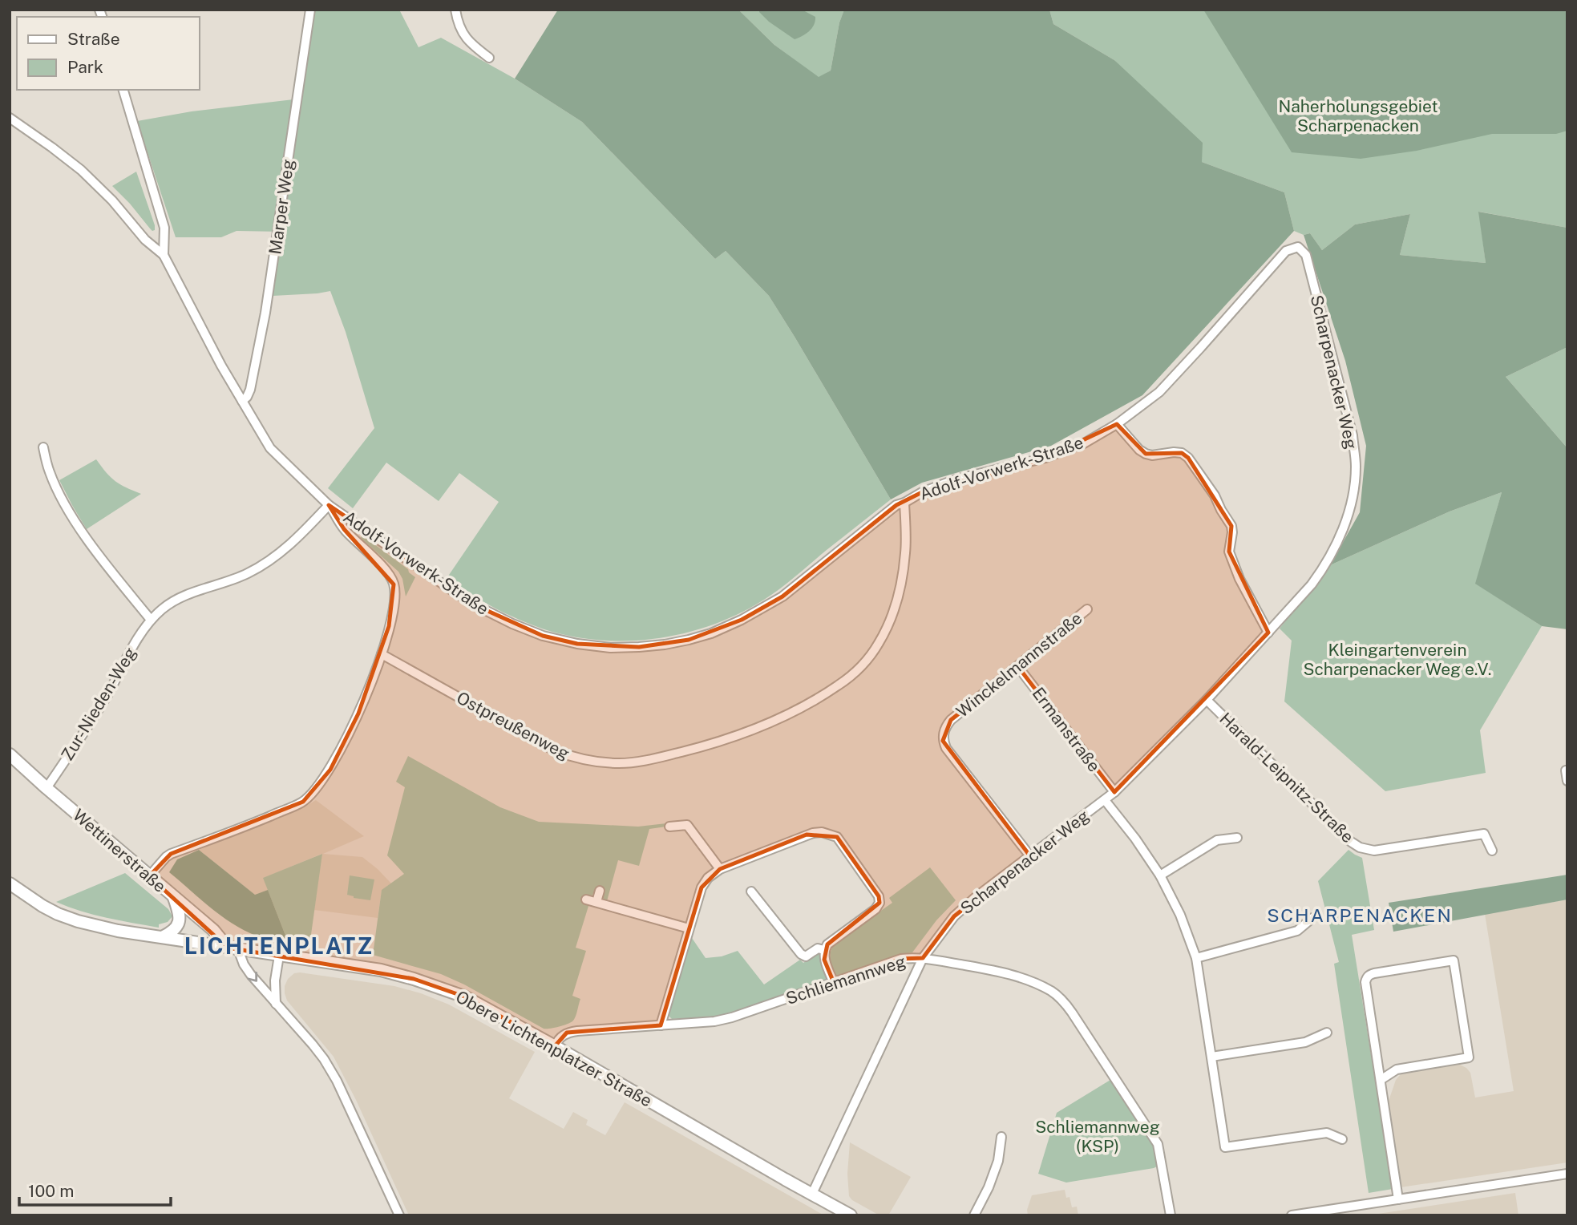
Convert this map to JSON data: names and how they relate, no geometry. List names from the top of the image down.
{
  "streets": {
    "main road": ["Wettinerstraße", "Obere Lichtenplatzer Straße"],
    "street": [
      "Marper Weg",
      "Scharpenacker Weg",
      "Adolf-Vorwerk-Straße",
      "Winckelmannstraße",
      "Zur-Nieden-Weg",
      "Ostpreußenweg",
      "Ermanstraße",
      "Harald-Leipnitz-Straße",
      "Schliemannweg"
    ]
  },
  "crossings": [
    ["Marper Weg", "Adolf-Vorwerk-Straße"],
    ["Scharpenacker Weg", "Adolf-Vorwerk-Straße"],
    ["Scharpenacker Weg", "Winckelmannstraße"],
    ["Scharpenacker Weg", "Ermanstraße"],
    ["Scharpenacker Weg", "Harald-Leipnitz-Straße"],
    ["Scharpenacker Weg", "Schliemannweg"],
    ["Scharpenacker Weg", "Obere Lichtenplatzer Straße"],
    ["Adolf-Vorwerk-Straße", "Zur-Nieden-Weg"],
    ["Adolf-Vorwerk-Straße", "Ostpreußenweg"],
    ["Winckelmannstraße", "Ermanstraße"],
    ["Zur-Nieden-Weg", "Wettinerstraße"],
    ["Wettinerstraße", "Obere Lichtenplatzer Straße"],
    ["Schliemannweg", "Obere Lichtenplatzer Straße"]
  ],
  "districts": ["SCHARPENACKEN", "LICHTENPLATZ"],
  "parks": ["Naherholungsgebiet Scharpenacken", "Kleingartenverein Scharpenacker Weg e.V.", "Schliemannweg (KSP)"],
  "legend": ["Straße", "Park"],
  "scale_bar": "100 m"
}
